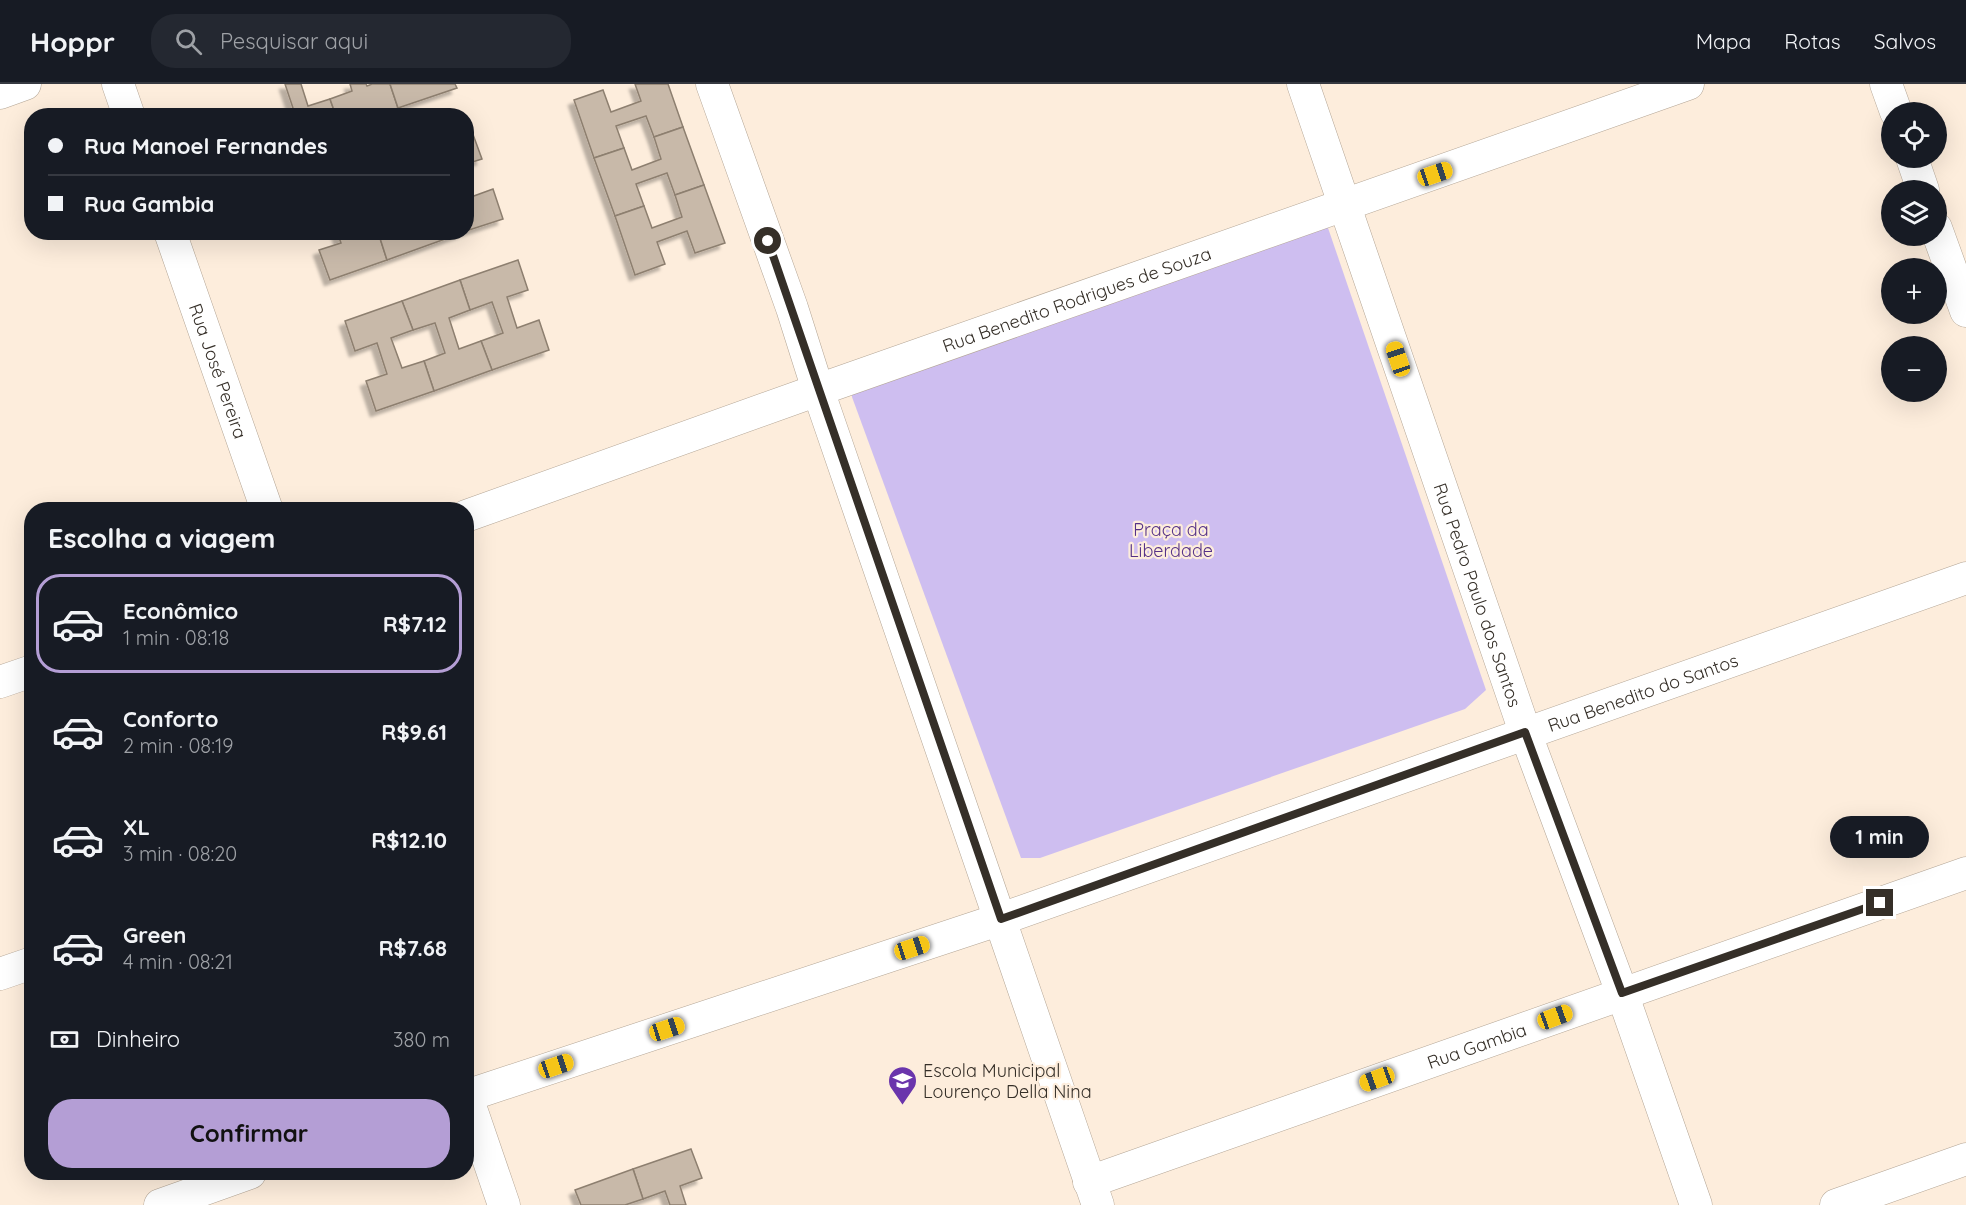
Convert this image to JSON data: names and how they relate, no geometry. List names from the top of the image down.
{
  "streets": {
    "street": [
      "Rua Benedito Rodrigues de Souza",
      "Rua José Pereira",
      "Rua Pedro Paulo dos Santos",
      "Rua Benedito do Santos",
      "Rua Gambia"
    ]
  },
  "crossings": [
    ["Rua Benedito Rodrigues de Souza", "Rua Pedro Paulo dos Santos"],
    ["Rua Pedro Paulo dos Santos", "Rua Benedito do Santos"],
    ["Rua Pedro Paulo dos Santos", "Rua Gambia"]
  ],
  "parks": ["Praça da Liberdade"],
  "places": {
    "school or university": ["Escola Municipal Lourenço Della Nina"]
  },
  "page": {
    "header": "Hoppr",
    "search": "Pesquisar aqui",
    "nav": ["Mapa", "Rotas", "Salvos"],
    "map_buttons": ["+", "−"],
    "banner": ["Rua Manoel Fernandes", "Rua Gambia"],
    "heading": "Escolha a viagem",
    "list": [
      {
        "name": "Econômico",
        "note": "1 min · 08:18",
        "value": "R$7.12"
      },
      {
        "name": "Conforto",
        "note": "2 min · 08:19",
        "value": "R$9.61"
      },
      {
        "name": "XL",
        "note": "3 min · 08:20",
        "value": "R$12.10"
      },
      {
        "name": "Green",
        "note": "4 min · 08:21",
        "value": "R$7.68"
      }
    ],
    "bubble": "1 min",
    "pay": ["Dinheiro", "380 m"],
    "buttons": "Confirmar"
  }
}
